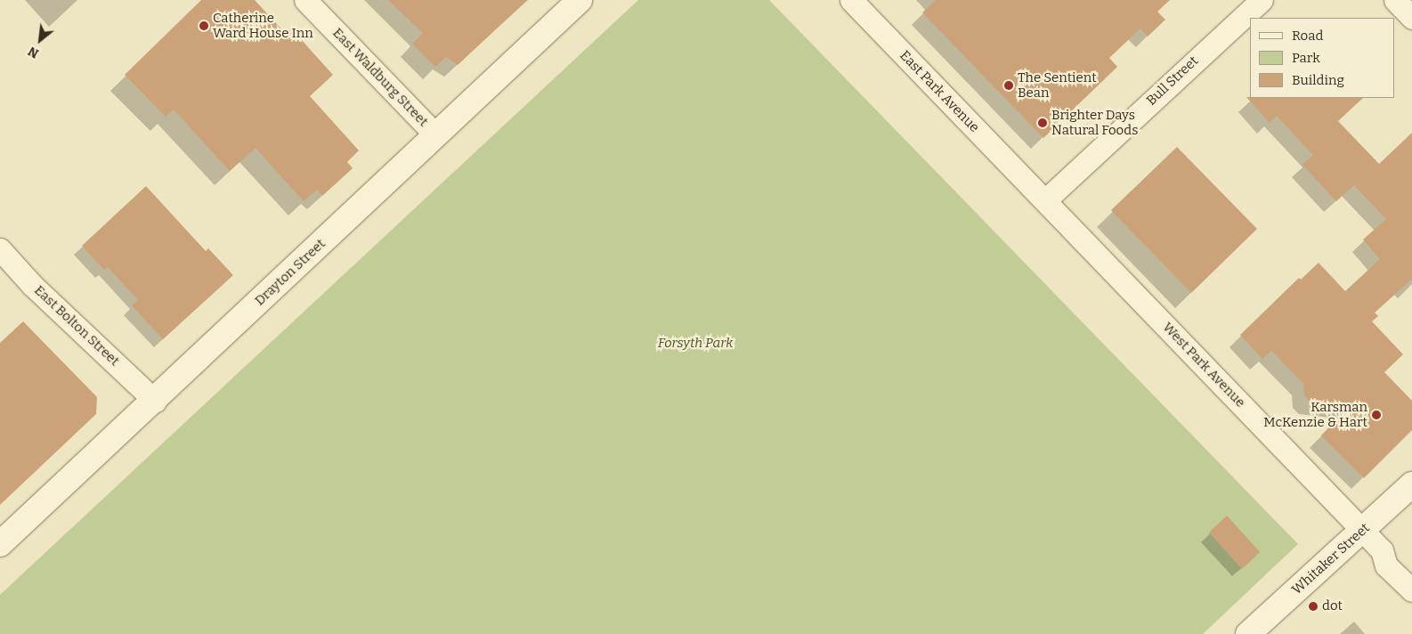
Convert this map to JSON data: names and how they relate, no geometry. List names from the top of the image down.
{
  "streets": {
    "main road": ["Drayton Street", "Whitaker Street"],
    "street": [
      "East Waldburg Street",
      "Bull Street",
      "East Park Avenue",
      "East Bolton Street",
      "West Park Avenue"
    ]
  },
  "crossings": [
    ["East Waldburg Street", "Drayton Street"],
    ["Bull Street", "East Park Avenue"],
    ["Bull Street", "West Park Avenue"],
    ["East Park Avenue", "West Park Avenue"],
    ["Drayton Street", "East Bolton Street"],
    ["West Park Avenue", "Whitaker Street"]
  ],
  "parks": ["Forsyth Park"],
  "places": [
    "Catherine Ward House Inn",
    "The Sentient Bean",
    "Brighter Days Natural Foods",
    "Karsman McKenzie & Hart",
    "dot"
  ],
  "legend": ["Road", "Park", "Building"],
  "north": "bottom left"
}
